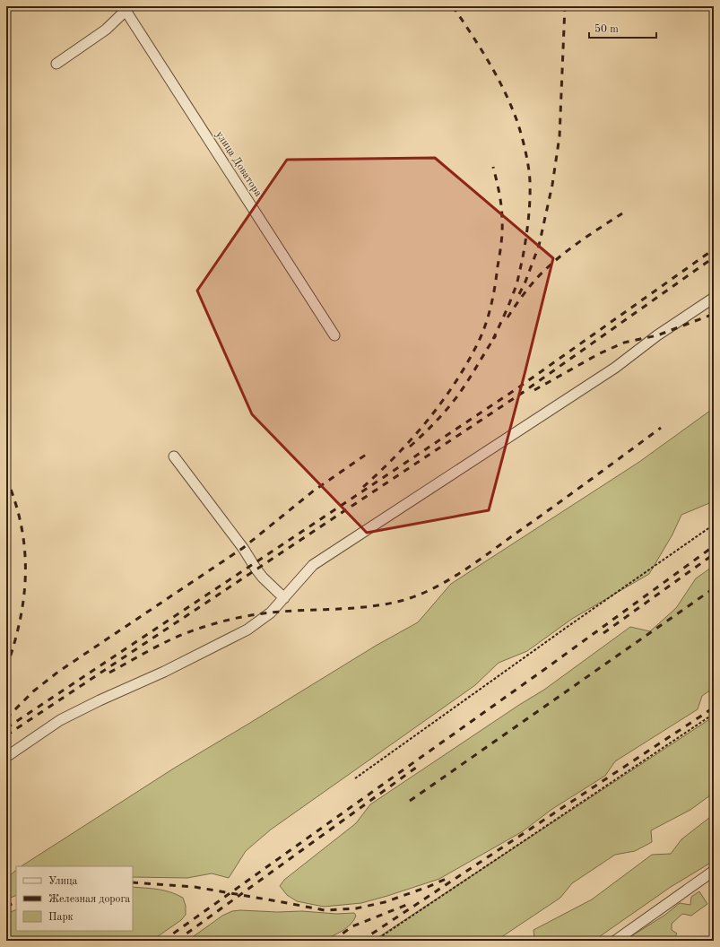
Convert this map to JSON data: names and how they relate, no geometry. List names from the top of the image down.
{
  "streets": {
    "street": ["улица Доватора"]
  },
  "legend": ["Улица", "Железная дорога", "Парк"],
  "scale_bar": "50 m"
}
